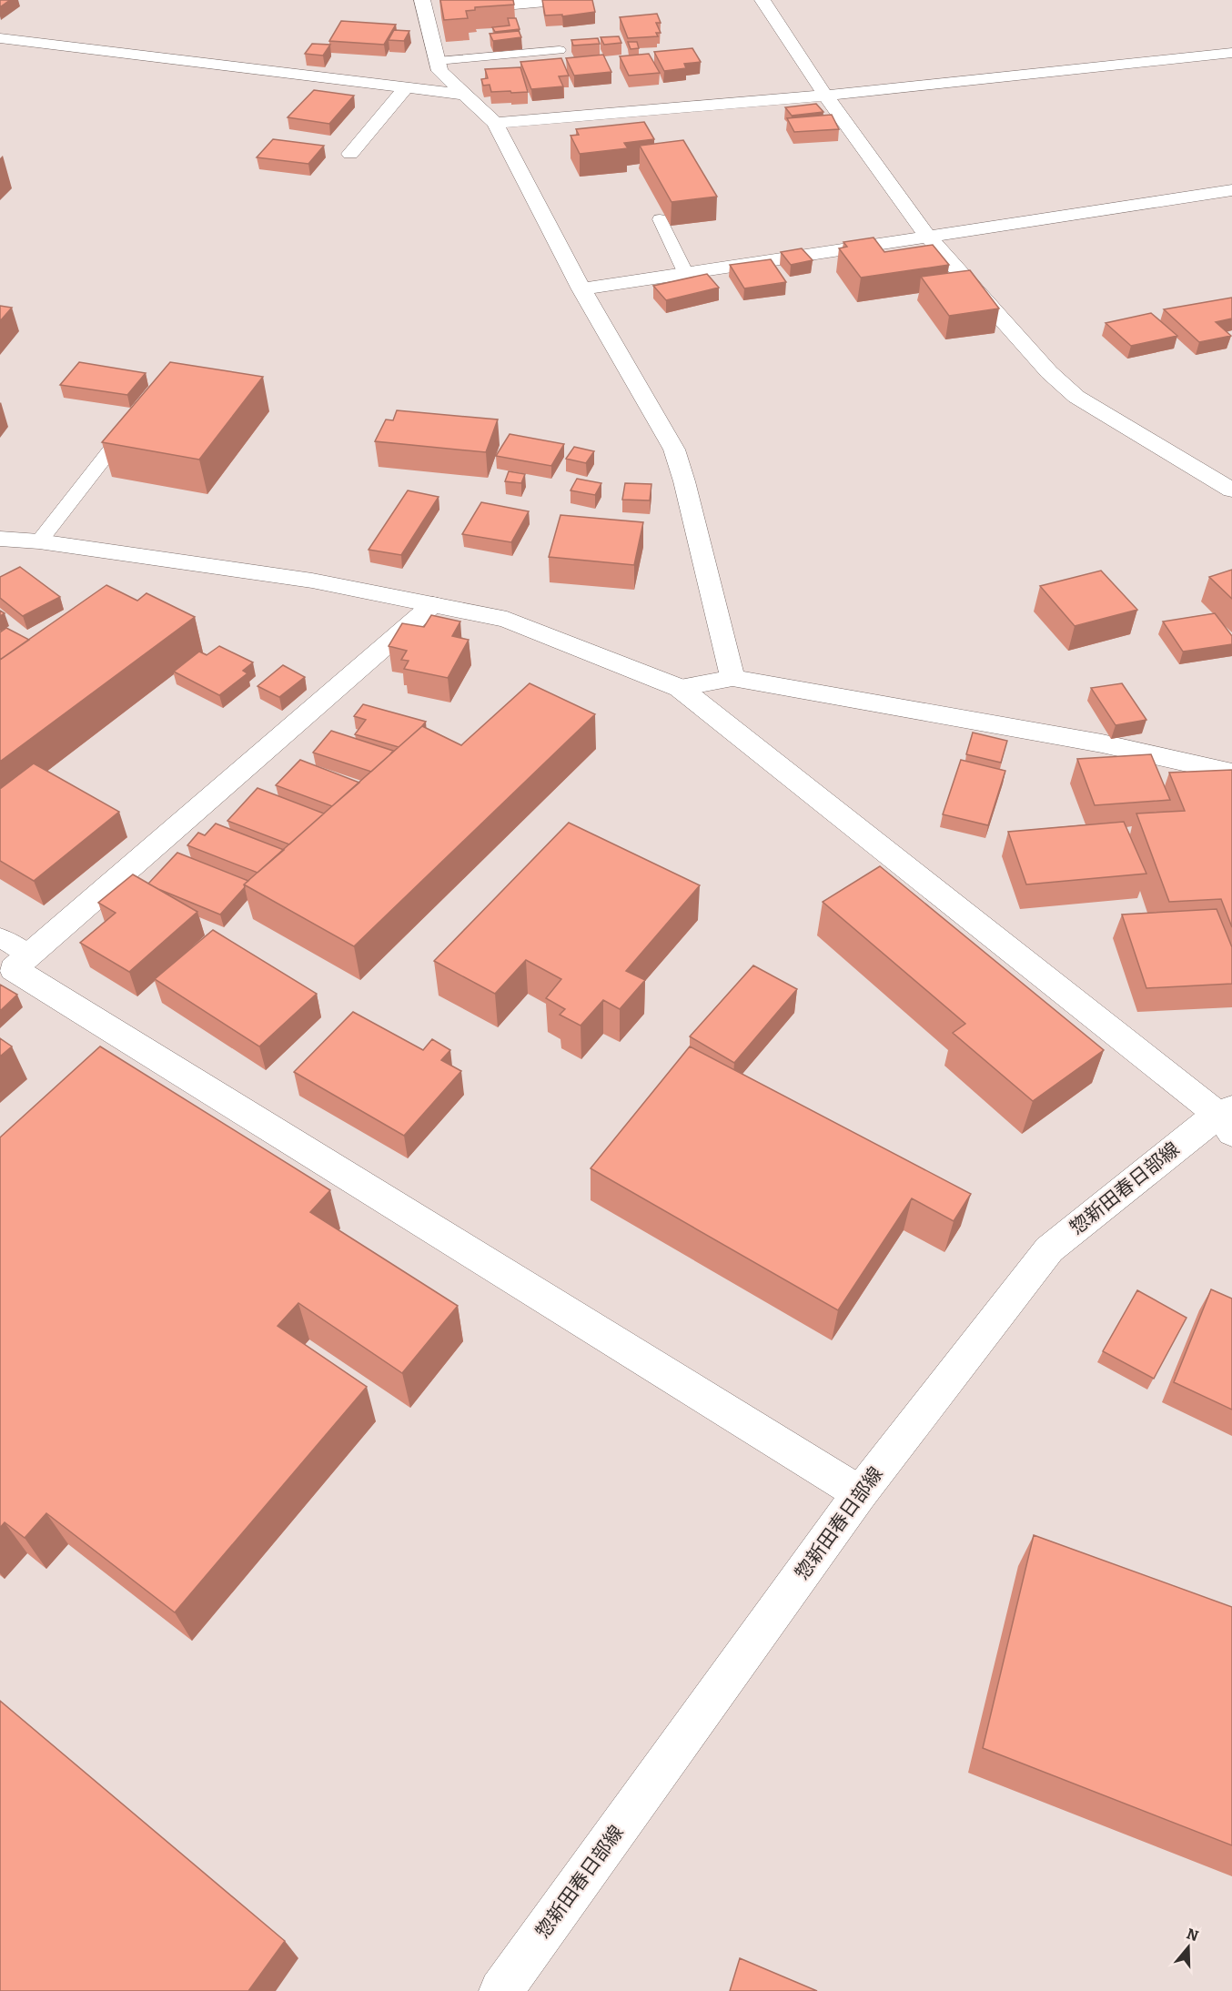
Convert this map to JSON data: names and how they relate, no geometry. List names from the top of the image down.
{
  "streets": {
    "street": ["惣新田春日部線"]
  },
  "north": "top"
}
